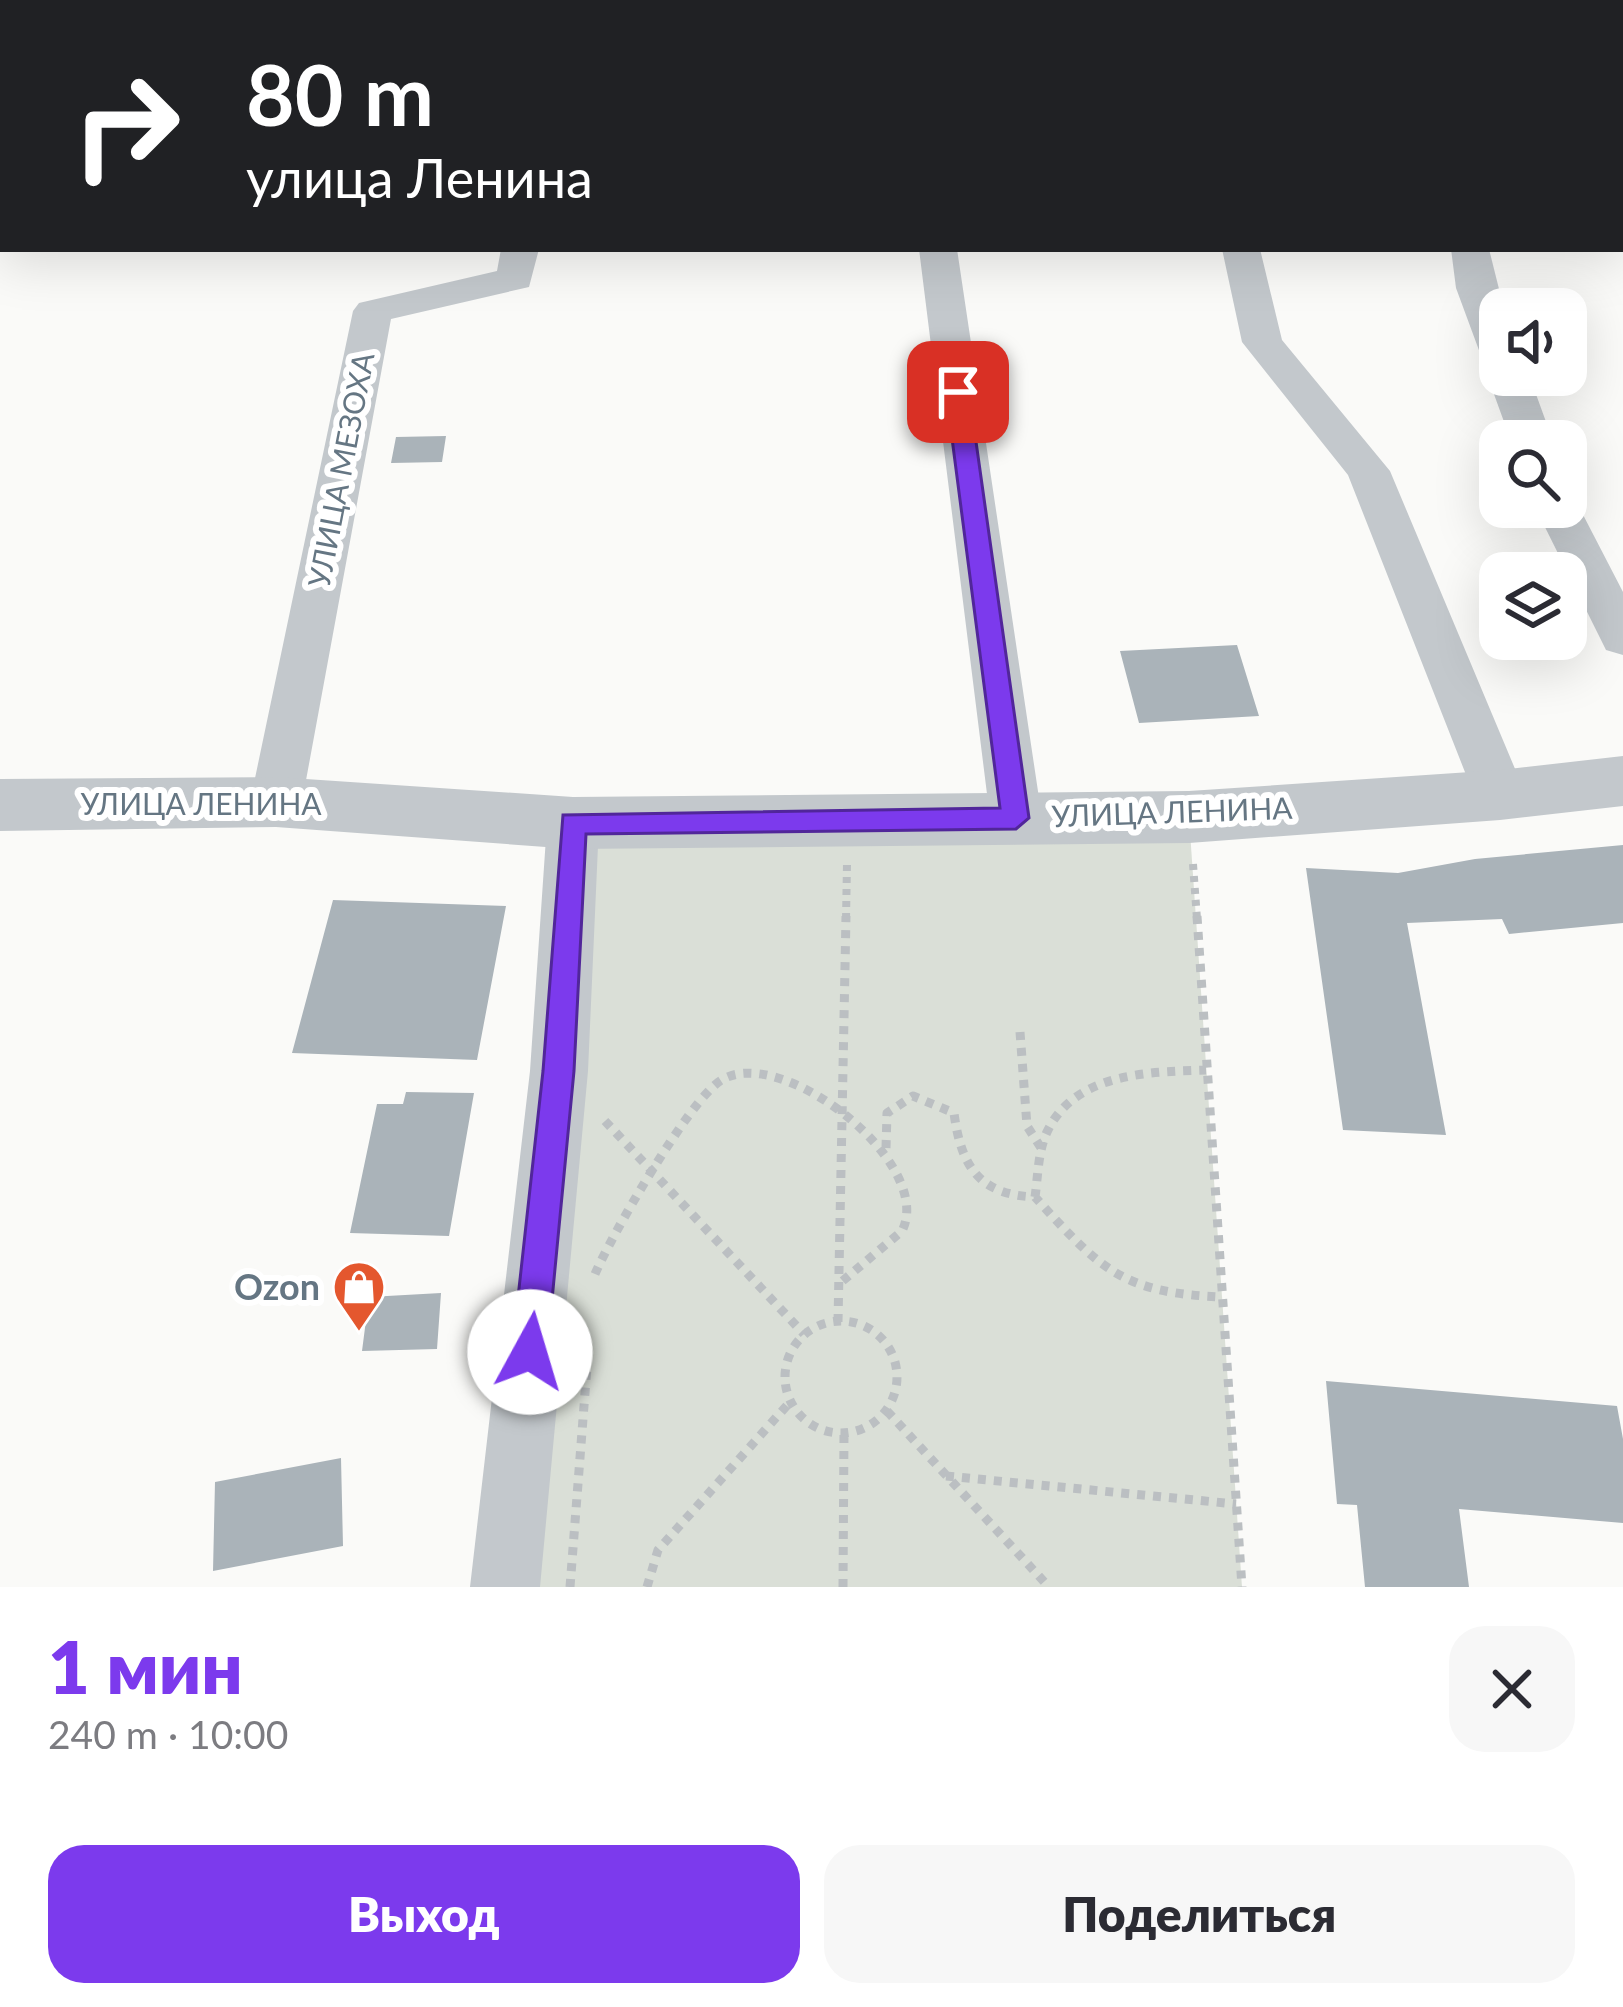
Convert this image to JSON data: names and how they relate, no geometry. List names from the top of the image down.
{
  "streets": {
    "street": ["УЛИЦА МЕЗОХА", "УЛИЦА ЛЕНИНА"]
  },
  "crossings": [
    ["УЛИЦА МЕЗОХА", "УЛИЦА ЛЕНИНА"]
  ],
  "places": {
    "shop": ["Ozon"]
  },
  "page": {
    "turn": ["80 m", "улица Ленина"],
    "heading": ["1 мин", "240 m · 10:00"],
    "buttons": ["Выход", "Поделиться"]
  }
}
